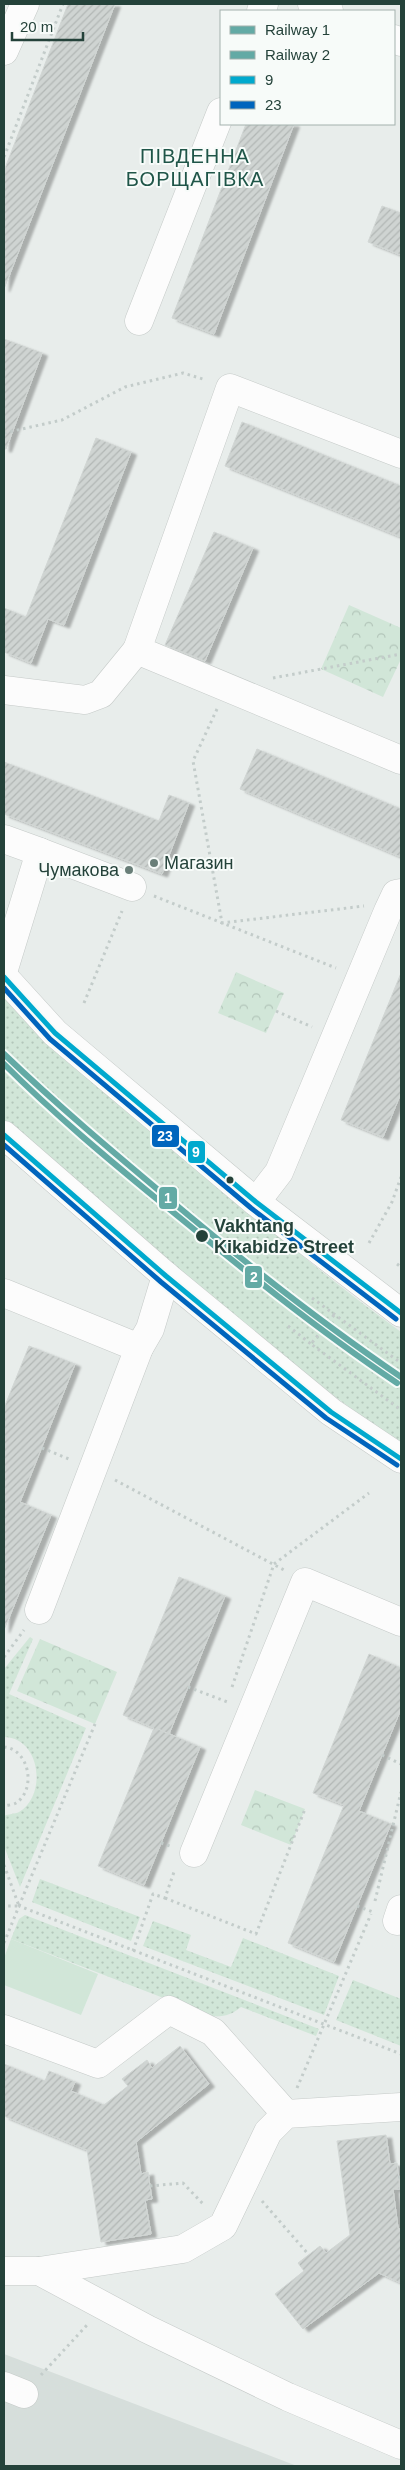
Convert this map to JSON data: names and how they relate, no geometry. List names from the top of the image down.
{
  "districts": ["ПІВДЕННА БОРЩАГІВКА"],
  "places": ["Магазин", "Чумакова", "Vakhtang Kikabidze Street"],
  "lines": [
    "transit line 9",
    "transit line 23",
    "rail line 1",
    "rail line 2"
  ],
  "legend": [
    "Railway 1",
    "Railway 2",
    "9",
    "23"
  ],
  "scale_bar": "20 m"
}
